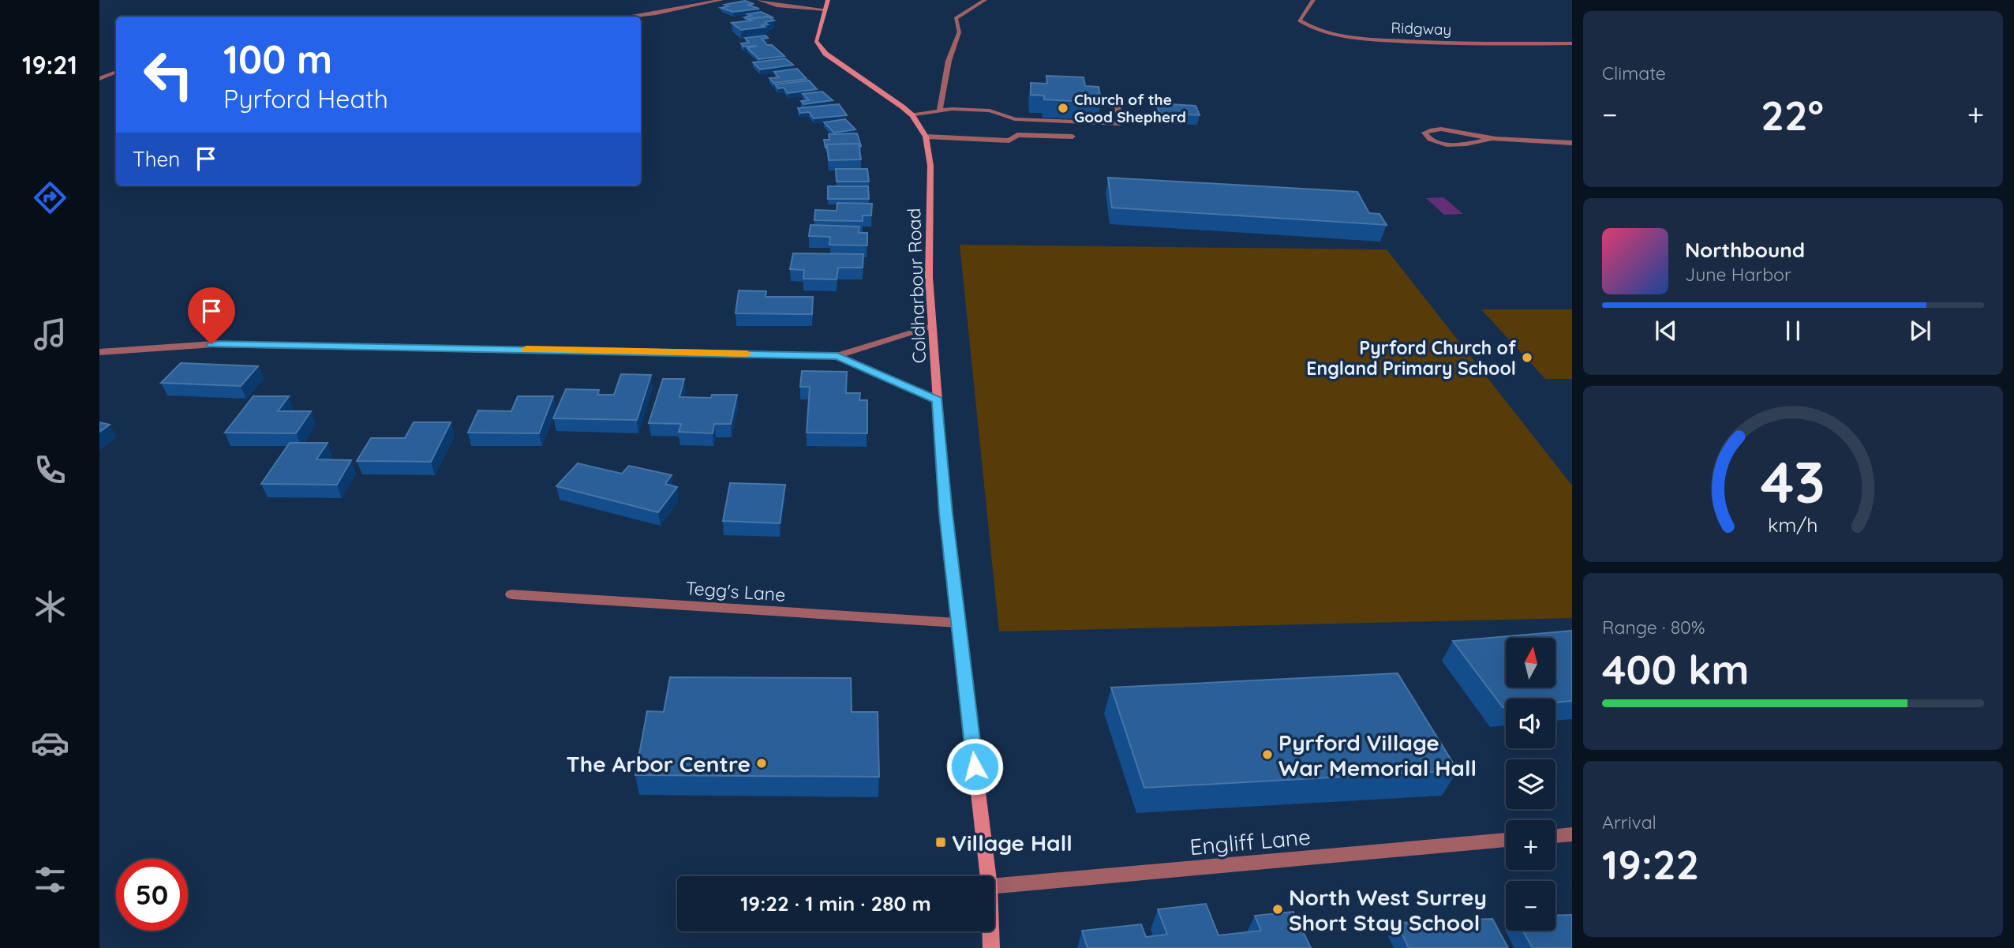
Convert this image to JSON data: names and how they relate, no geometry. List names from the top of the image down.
{
  "streets": {
    "main road": ["Coldharbour Road"],
    "street": ["Ridgway", "Tegg's Lane", "Engliff Lane"]
  },
  "crossings": [
    ["Coldharbour Road", "Tegg's Lane"]
  ],
  "places": {
    "other": [
      "Church of the Good Shepherd",
      "Pyrford Church of England Primary School",
      "Pyrford Village War Memorial Hall",
      "The Arbor Centre",
      "North West Surrey Short Stay School"
    ],
    "transit": ["Village Hall"]
  },
  "north": "top",
  "page": {
    "tabs": "19:21",
    "tile": [
      "Climate",
      ["Range · 80%", "400 km"],
      ["Arrival", "19:22"]
    ],
    "turn": ["100 m", "Pyrford Heath"],
    "heat": ["−", "22°", "+"],
    "then": "Then",
    "song": ["Northbound", "June Harbor"],
    "map_buttons": ["+", "−"],
    "limit": "50",
    "trip": "19:22 · 1 min · 280 m",
    "gauge": ["43", "km/h"]
  }
}
